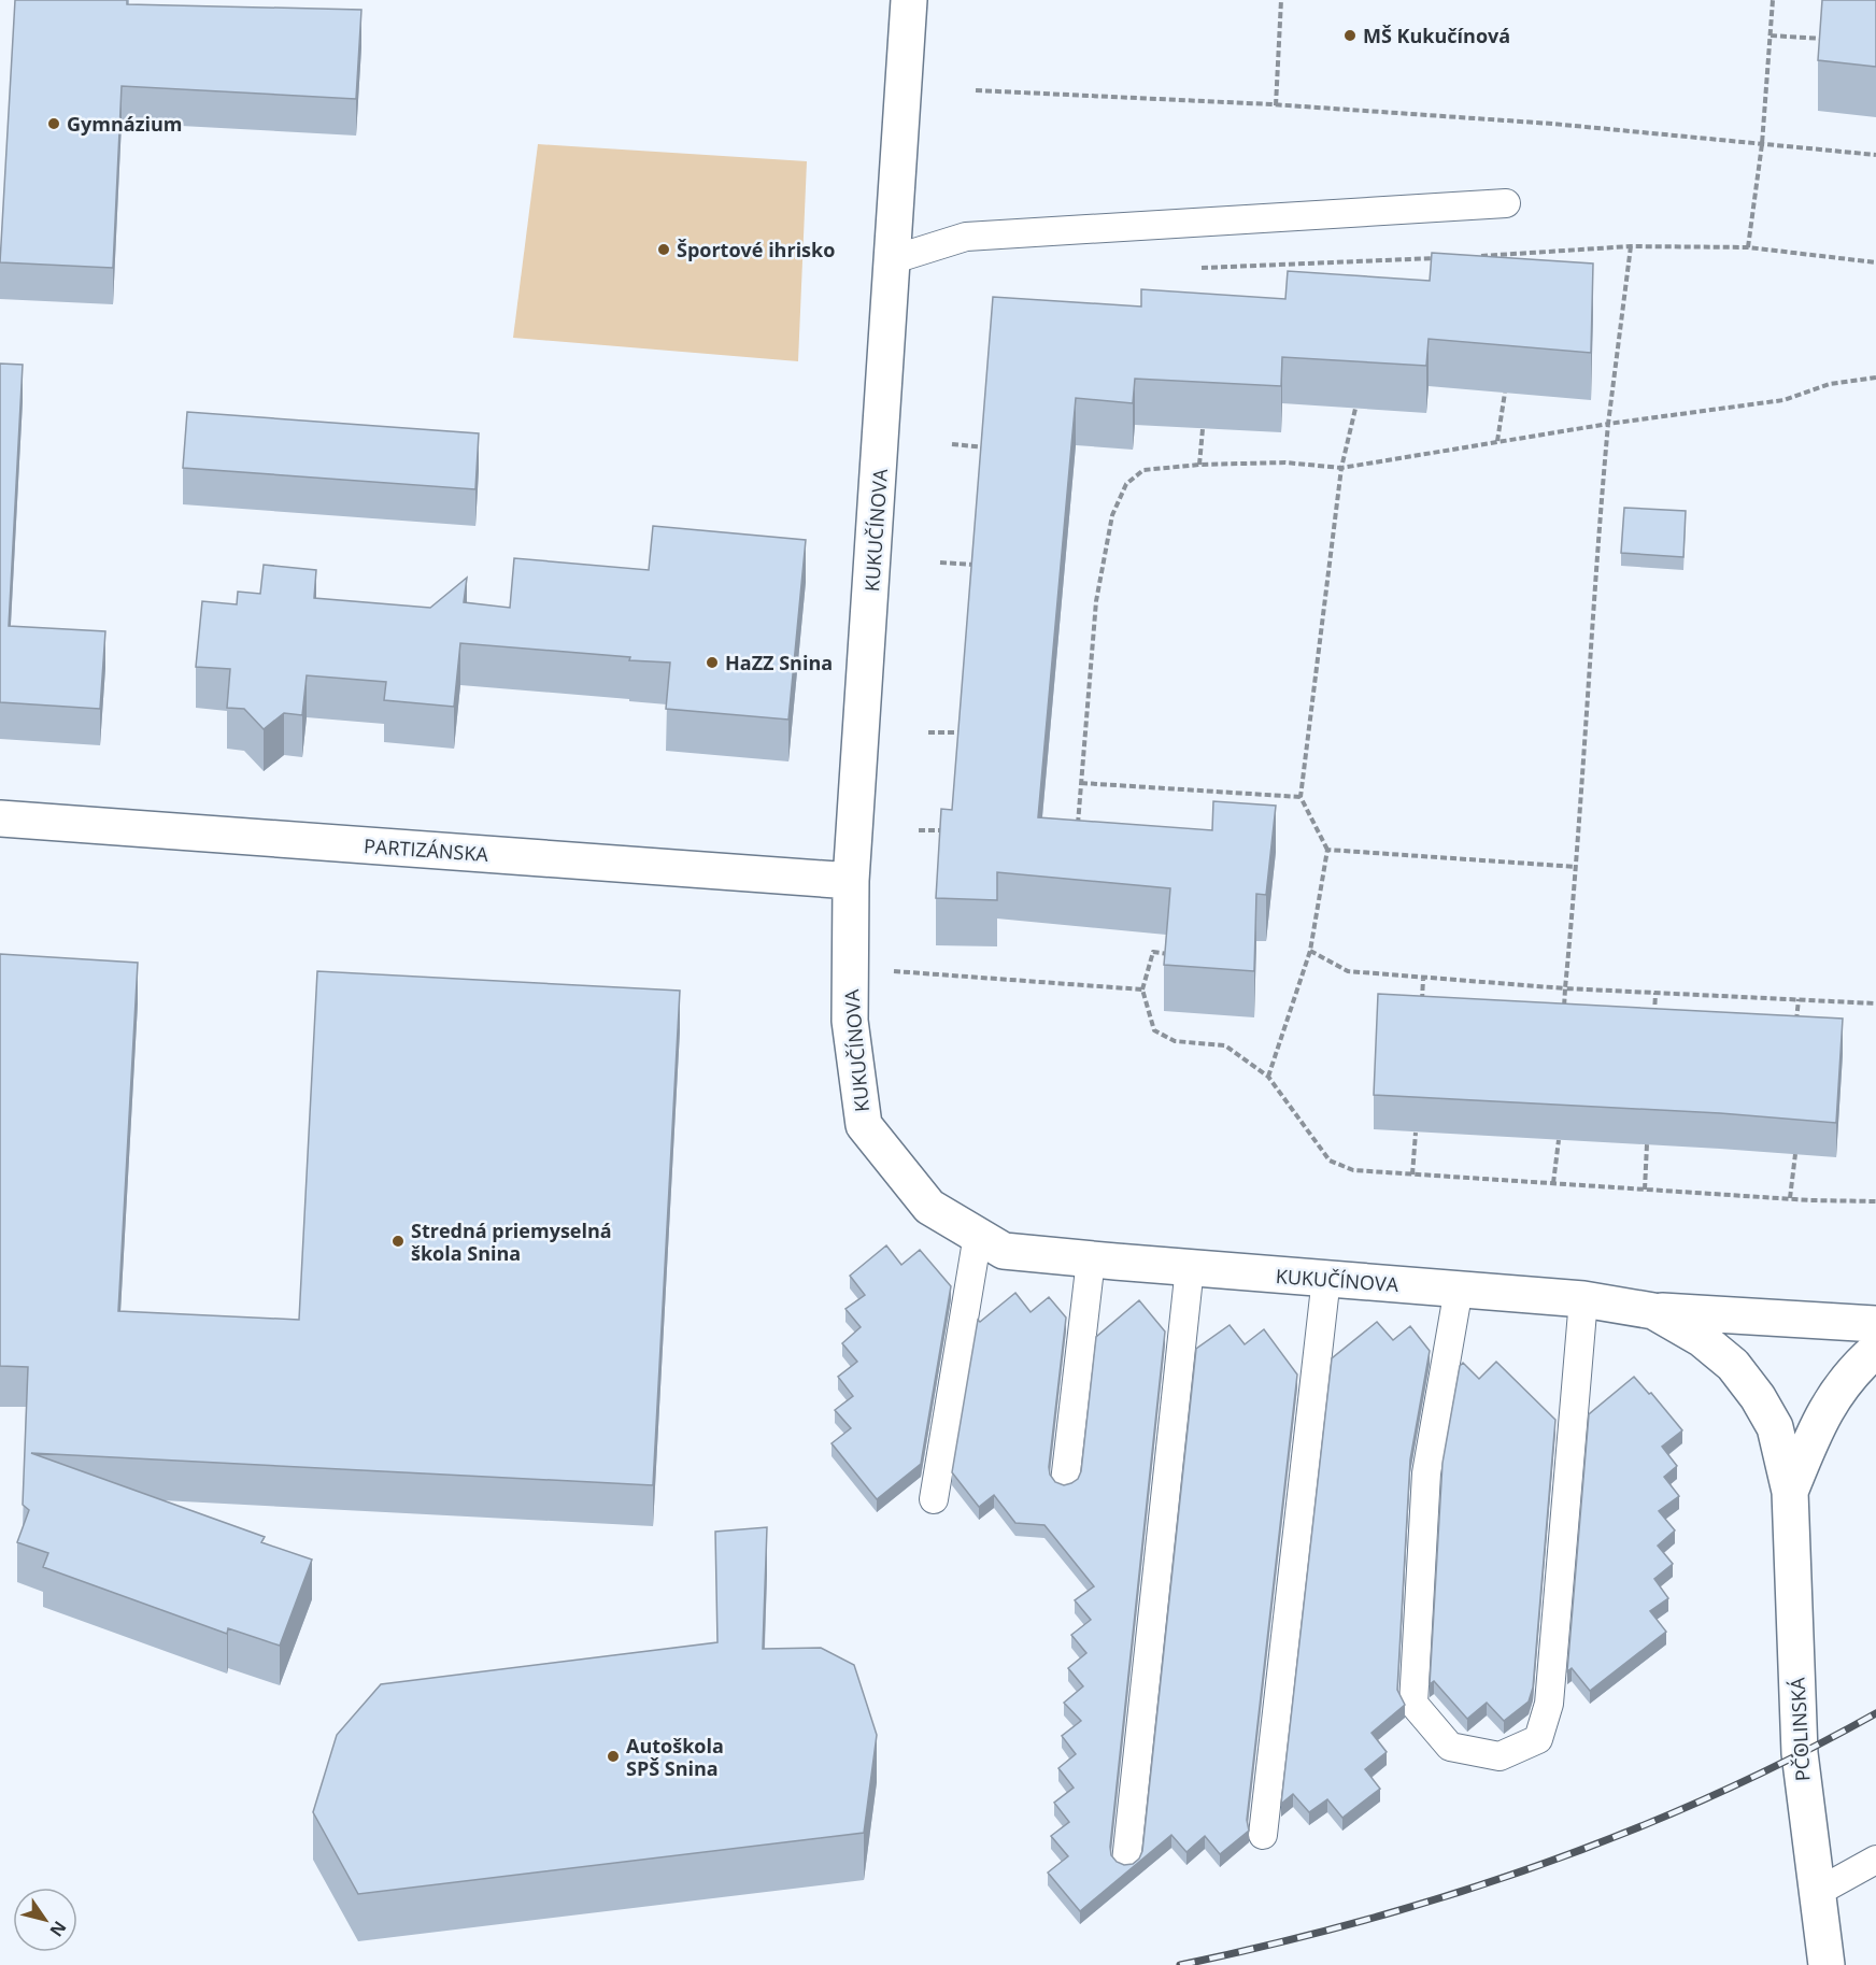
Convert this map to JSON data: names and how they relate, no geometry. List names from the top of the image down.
{
  "streets": {
    "street": ["KUKUČÍNOVA", "PARTIZÁNSKA", "PČOLINSKÁ"]
  },
  "crossings": [
    ["KUKUČÍNOVA", "PARTIZÁNSKA"],
    ["KUKUČÍNOVA", "PČOLINSKÁ"]
  ],
  "places": [
    "MŠ Kukučínová",
    "Gymnázium",
    "Športové ihrisko",
    "HaZZ Snina",
    "Stredná priemyselná škola Snina",
    "Autoškola SPŠ Snina"
  ],
  "north": "bottom right"
}
